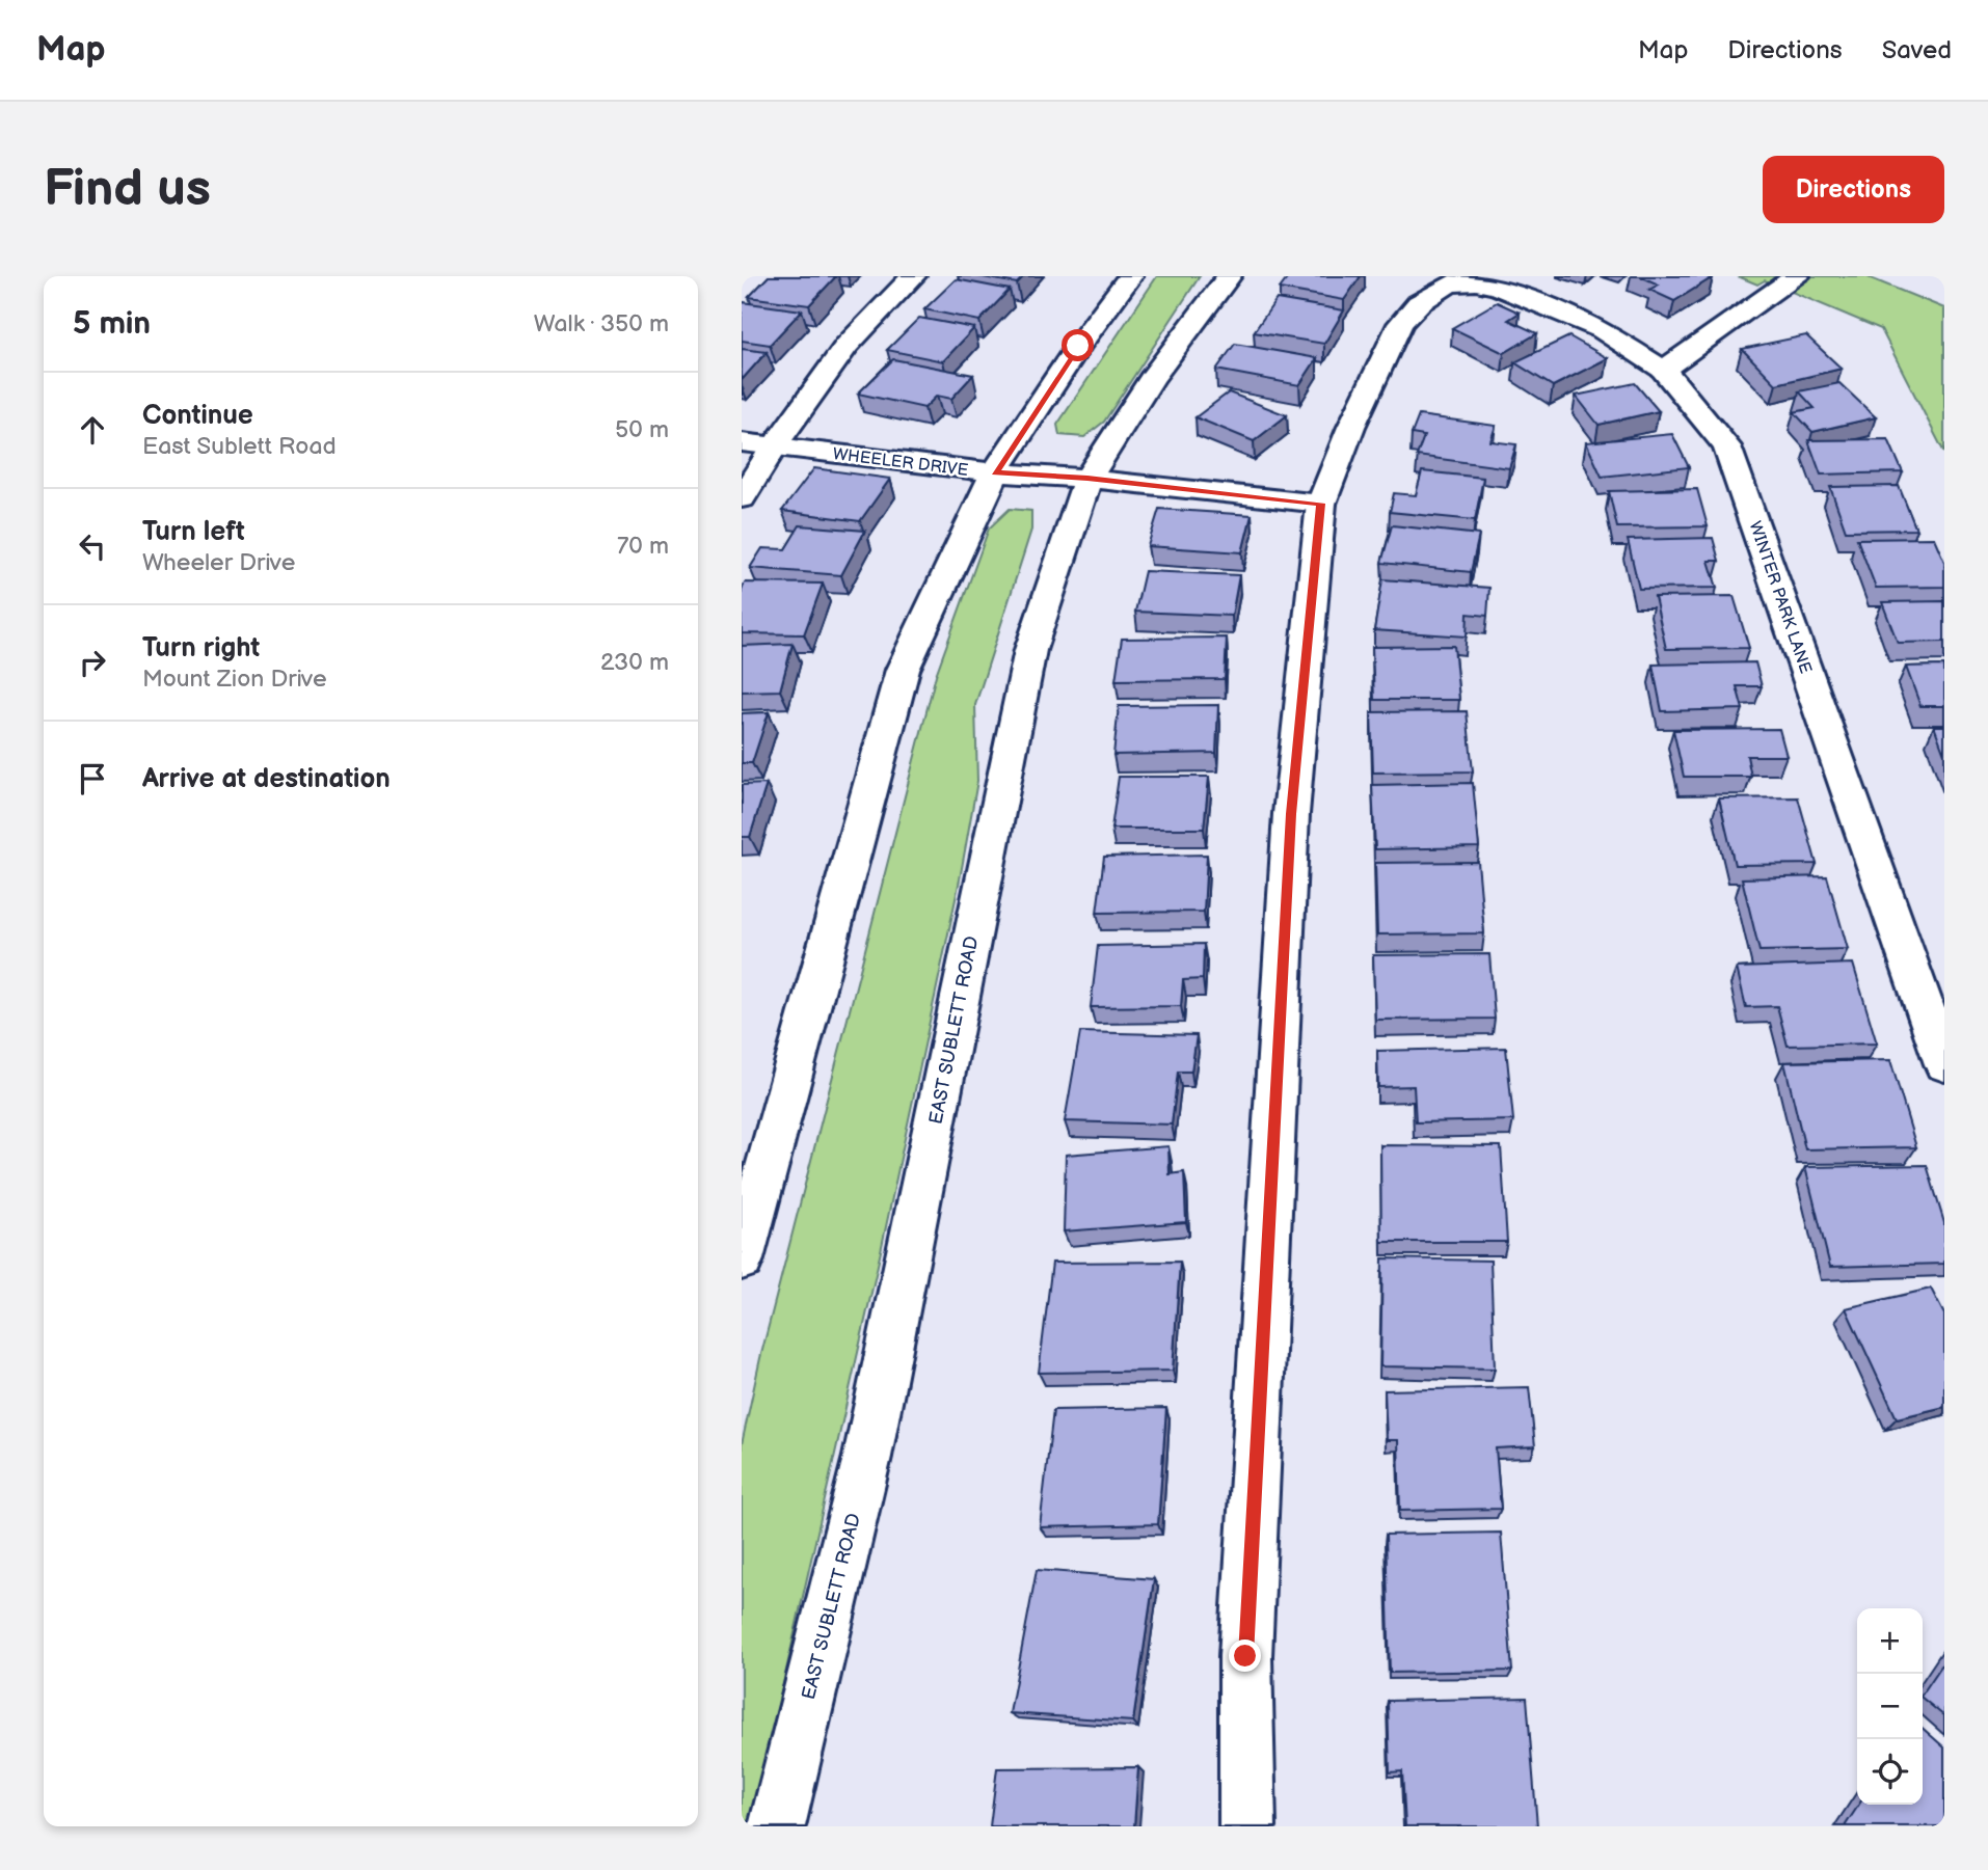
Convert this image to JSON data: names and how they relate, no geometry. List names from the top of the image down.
{
  "streets": {
    "street": ["WHEELER DRIVE", "WINTER PARK LANE", "EAST SUBLETT ROAD"]
  },
  "crossings": [
    ["WHEELER DRIVE", "WINTER PARK LANE"],
    ["WHEELER DRIVE", "EAST SUBLETT ROAD"]
  ],
  "page": {
    "header": "Map",
    "nav": ["Map", "Directions", "Saved"],
    "buttons": "Directions",
    "title": "Find us",
    "heading": ["5 min", "Walk · 350 m"],
    "list": [
      ["Continue", "East Sublett Road", "50 m"],
      ["Turn left", "Wheeler Drive", "70 m"],
      ["Turn right", "Mount Zion Drive", "230 m"],
      "Arrive at destination"
    ],
    "map_buttons": ["+", "−"]
  }
}
